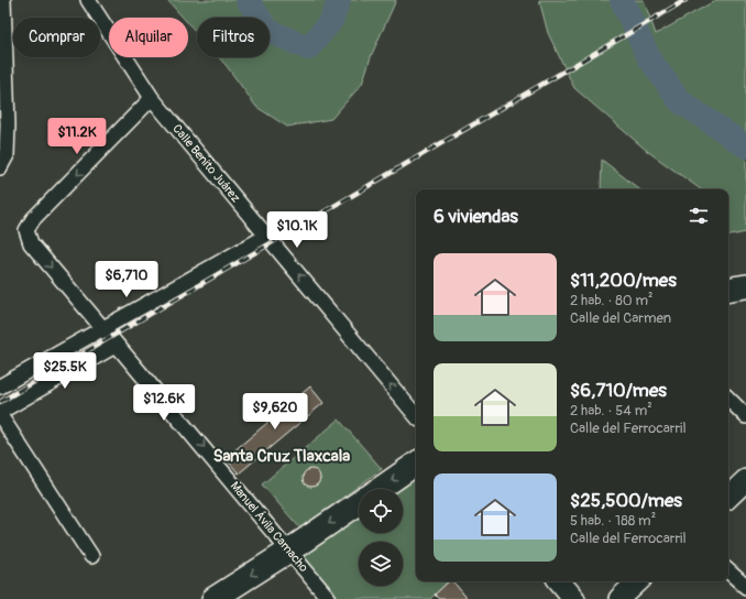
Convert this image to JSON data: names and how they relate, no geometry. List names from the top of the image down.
{
  "streets": {
    "street": ["Calle Benito Juárez", "Manuel Ávila Camacho"]
  },
  "crossings": [
    ["Calle Benito Juárez", "Manuel Ávila Camacho"]
  ],
  "one_way": ["Calle Benito Juárez"],
  "districts": ["Santa Cruz Tlaxcala"],
  "page": {
    "chip": ["Comprar", "Alquilar", "Filtros"],
    "price": [
      "$11.2K",
      "$10.1K",
      "$6,710",
      "$25.5K",
      "$12.6K",
      "$9,620"
    ],
    "heading": "6 viviendas",
    "list": [
      {
        "name": "$11,200/mes",
        "note": "2 hab. · 80 m² · Calle del Carmen"
      },
      {
        "name": "$6,710/mes",
        "note": "2 hab. · 54 m² · Calle del Ferrocarril"
      },
      {
        "name": "$25,500/mes",
        "note": "5 hab. · 188 m² · Calle del Ferrocarril"
      }
    ]
  }
}
